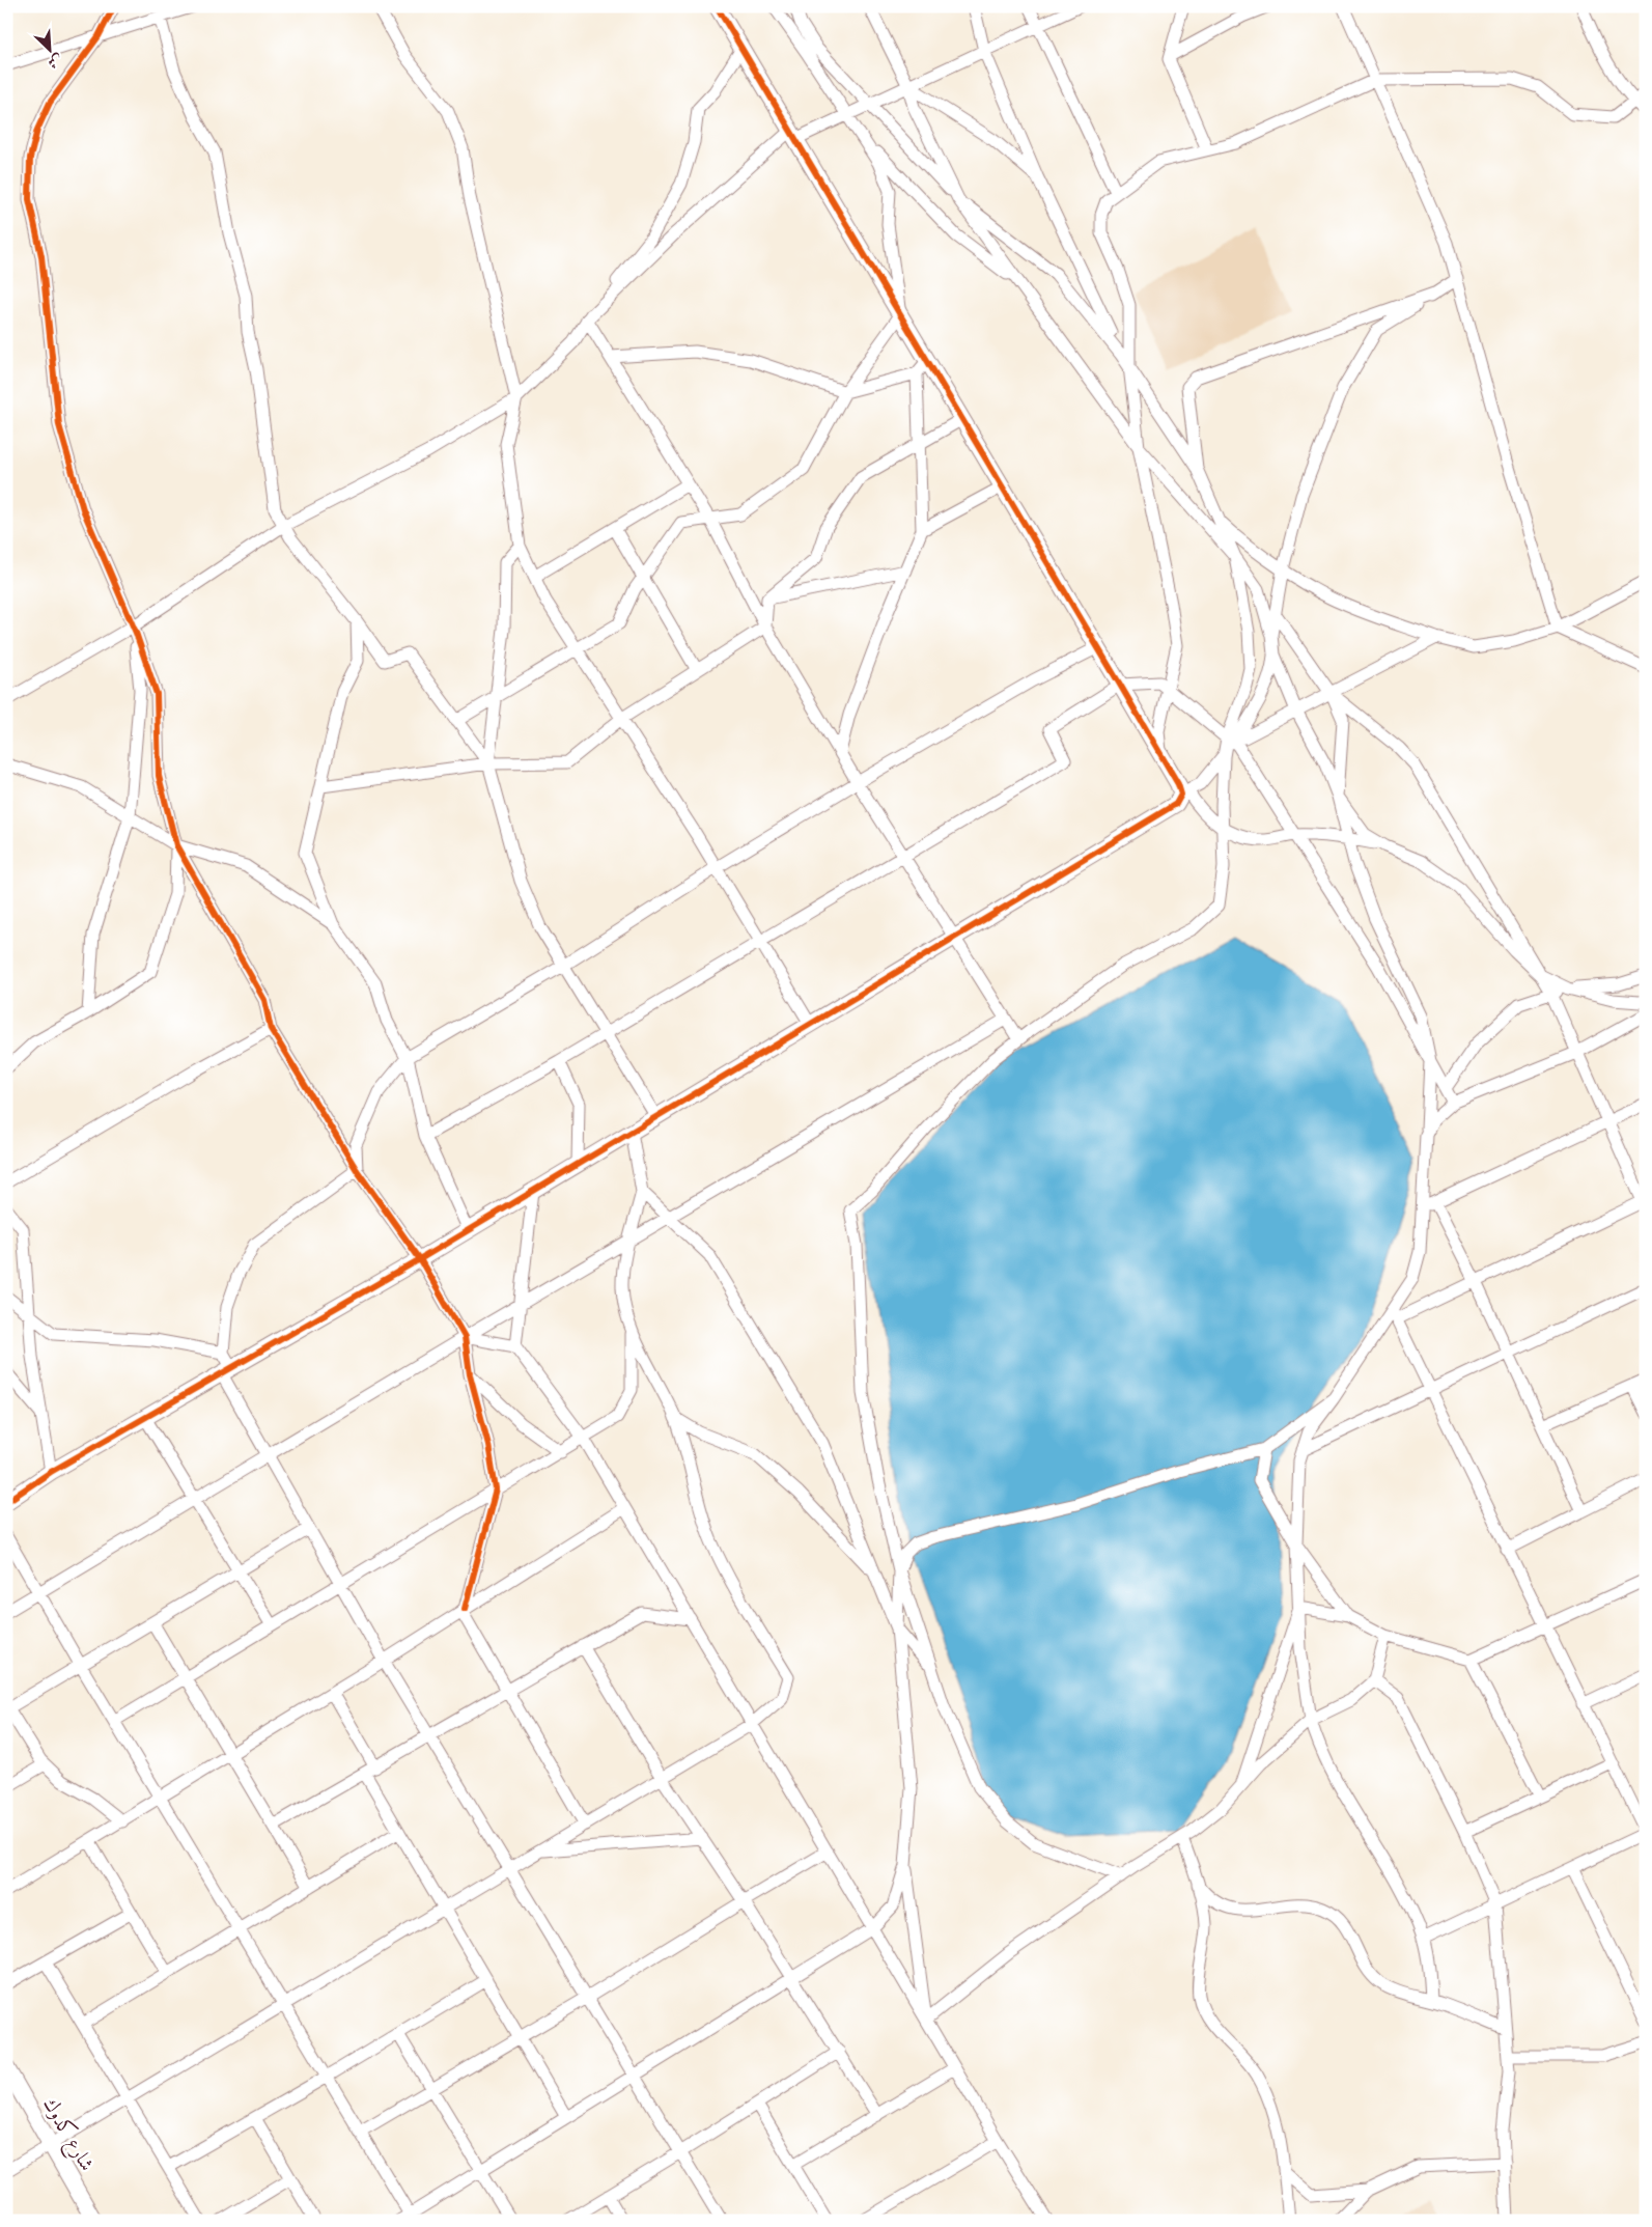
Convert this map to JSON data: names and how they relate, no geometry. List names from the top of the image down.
{
  "streets": {
    "street": ["شارع كدوك"]
  },
  "north": "bottom right"
}
